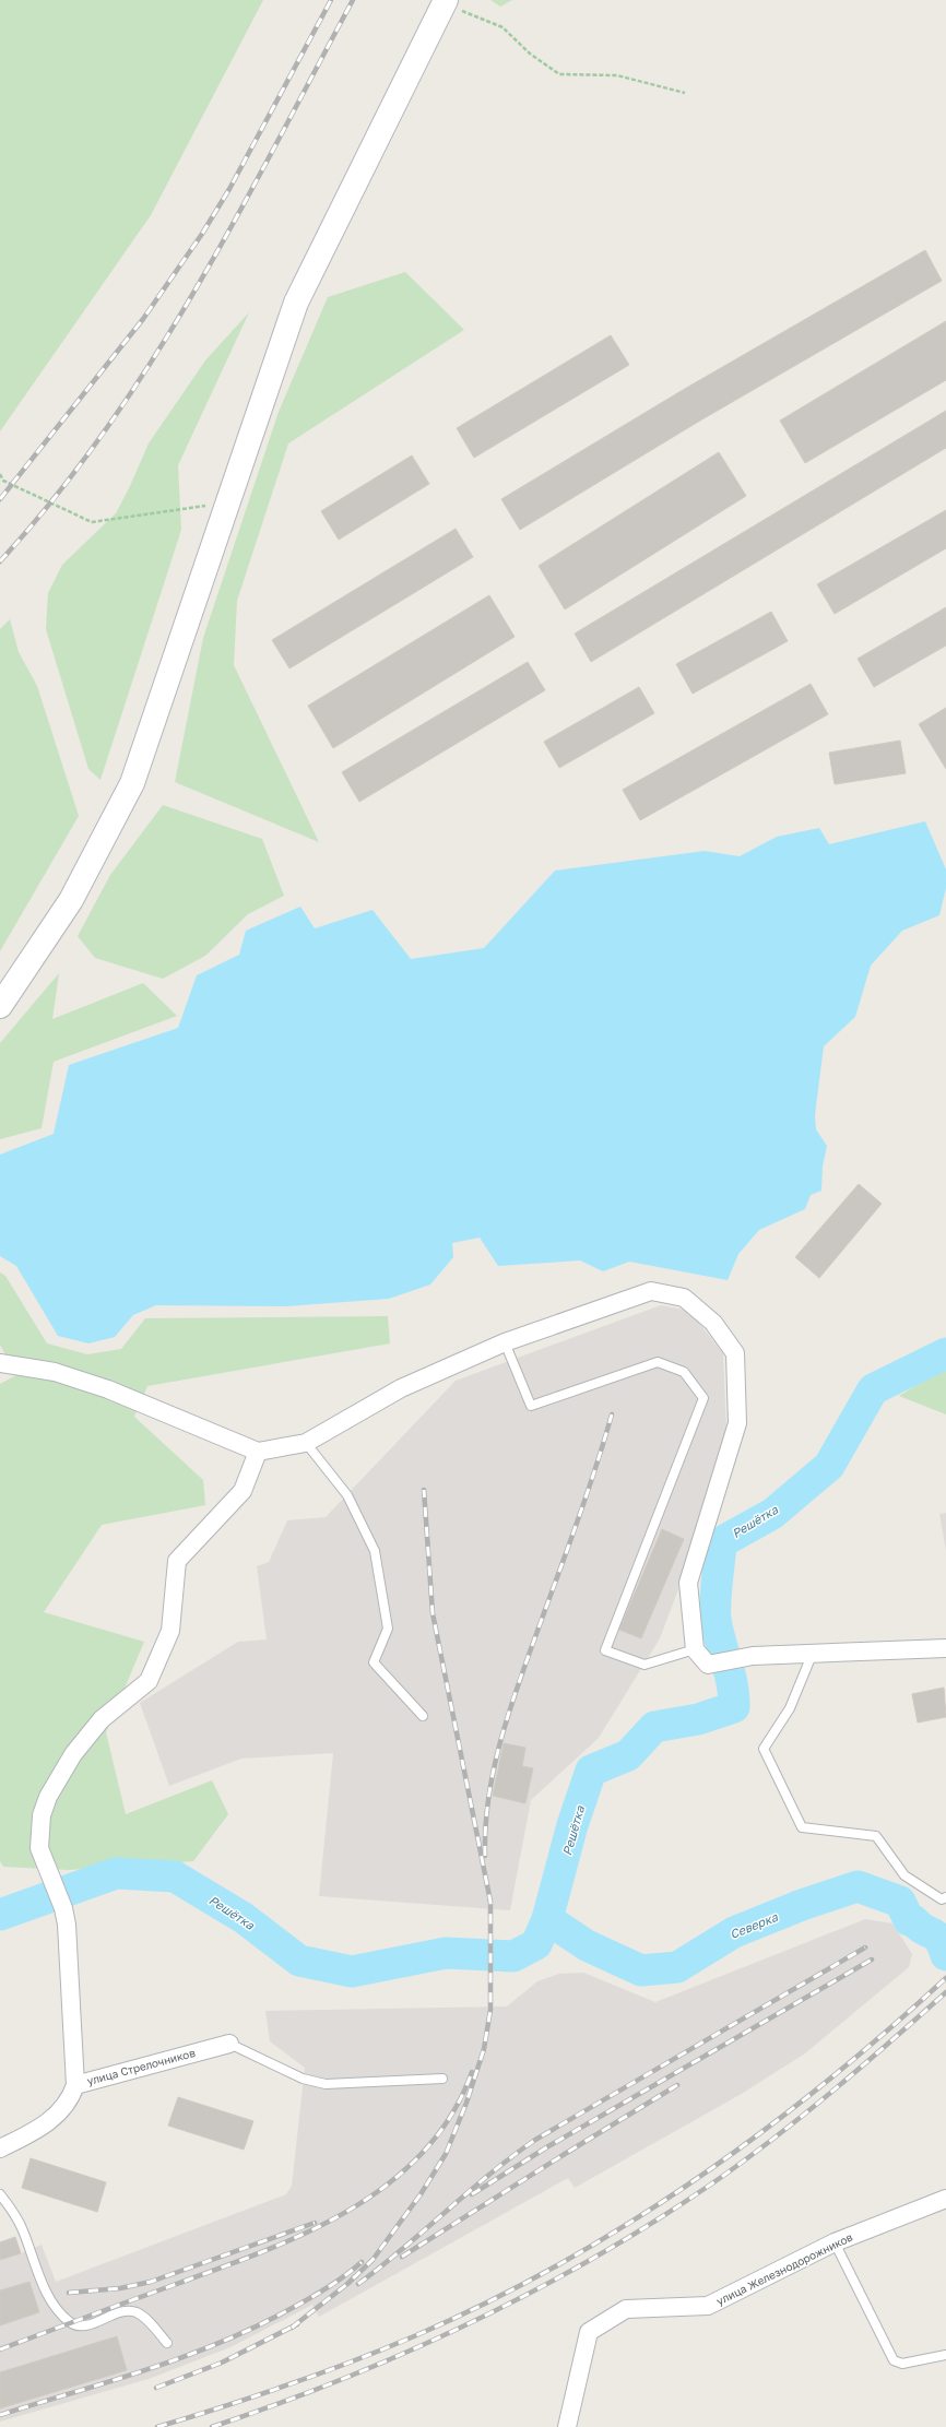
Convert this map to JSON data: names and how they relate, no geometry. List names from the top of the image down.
{
  "streets": {
    "street": ["улица Стрелочников", "улица Железнодорожников"]
  },
  "water": ["Решётка", "Северка"]
}
